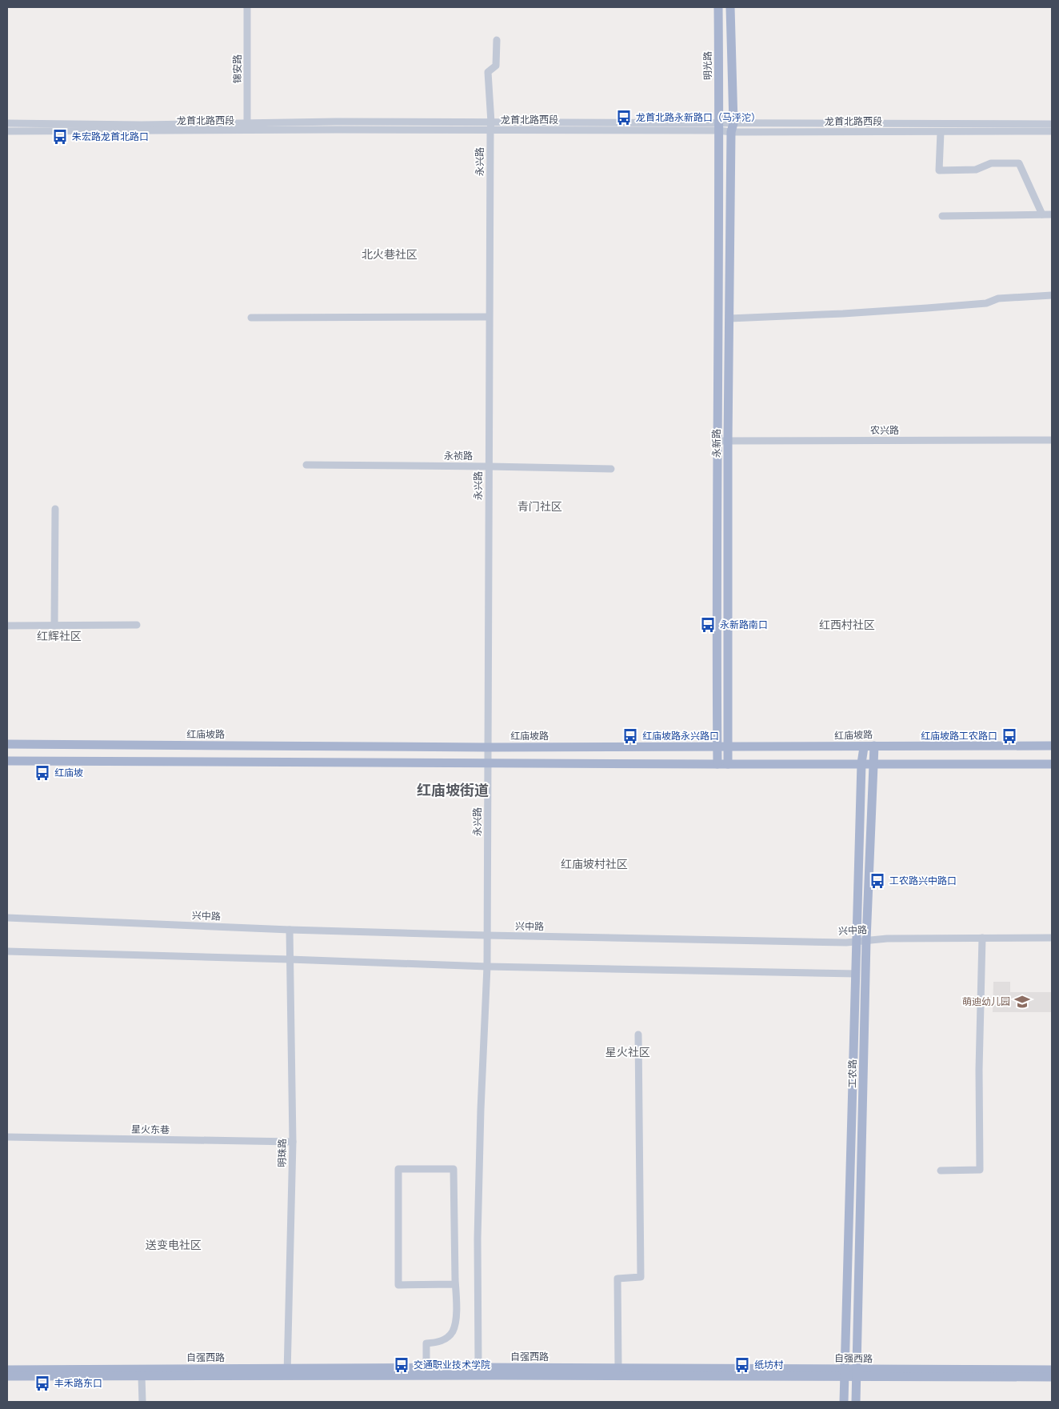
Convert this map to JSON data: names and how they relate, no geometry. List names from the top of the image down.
{
  "streets": {
    "main road": [
      "明光路",
      "永新路",
      "红庙坡路",
      "工农路",
      "自强西路"
    ],
    "street": [
      "锦安路",
      "龙首北路西段",
      "永兴路",
      "农兴路",
      "永祯路",
      "兴中路",
      "星火东巷",
      "明珠路"
    ]
  },
  "crossings": [
    ["明光路", "龙首北路西段"],
    ["明光路", "永新路"],
    ["锦安路", "龙首北路西段"],
    ["龙首北路西段", "永兴路"],
    ["龙首北路西段", "永新路"],
    ["永兴路", "永祯路"],
    ["永兴路", "红庙坡路"],
    ["永兴路", "兴中路"],
    ["永兴路", "自强西路"],
    ["农兴路", "永新路"],
    ["永新路", "红庙坡路"],
    ["红庙坡路", "工农路"],
    ["兴中路", "工农路"],
    ["兴中路", "明珠路"],
    ["工农路", "自强西路"],
    ["星火东巷", "明珠路"],
    ["明珠路", "自强西路"]
  ],
  "districts": [
    "北火巷社区",
    "青门社区",
    "红西村社区",
    "红辉社区",
    "红庙坡街道",
    "红庙坡村社区",
    "星火社区",
    "送变电社区"
  ],
  "places": {
    "bus stop": [
      "龙首北路永新路口（马泘沱）",
      "朱宏路龙首北路口",
      "永新路南口",
      "红庙坡路永兴路口",
      "红庙坡路工农路口",
      "红庙坡",
      "工农路兴中路口",
      "交通职业技术学院",
      "纸坊村",
      "丰禾路东口"
    ],
    "school or university": ["萌迪幼儿园"]
  }
}
